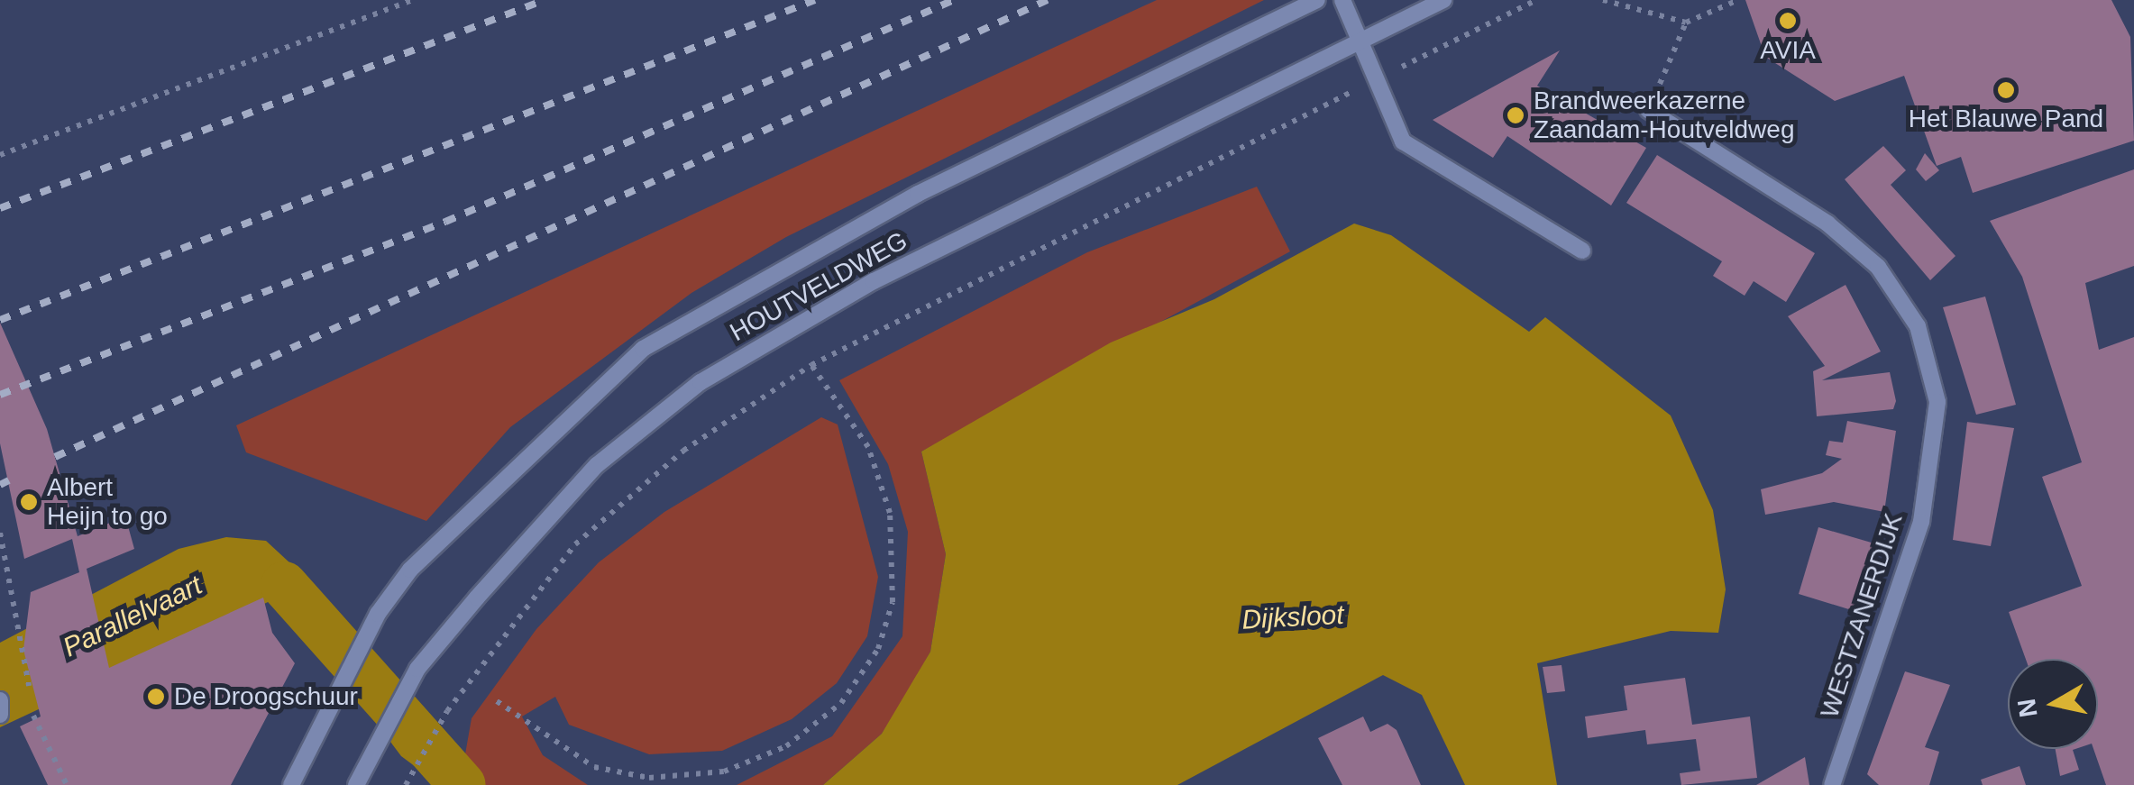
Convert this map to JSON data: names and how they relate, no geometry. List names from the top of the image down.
{
  "streets": {
    "street": ["HOUTVELDWEG", "WESTZANERDIJK"]
  },
  "water": ["Parallelvaart", "Dijksloot"],
  "places": [
    "AVIA",
    "Het Blauwe Pand",
    "Brandweerkazerne Zaandam-Houtveldweg",
    "Albert Heijn to go",
    "De Droogschuur"
  ],
  "north": "left"
}
